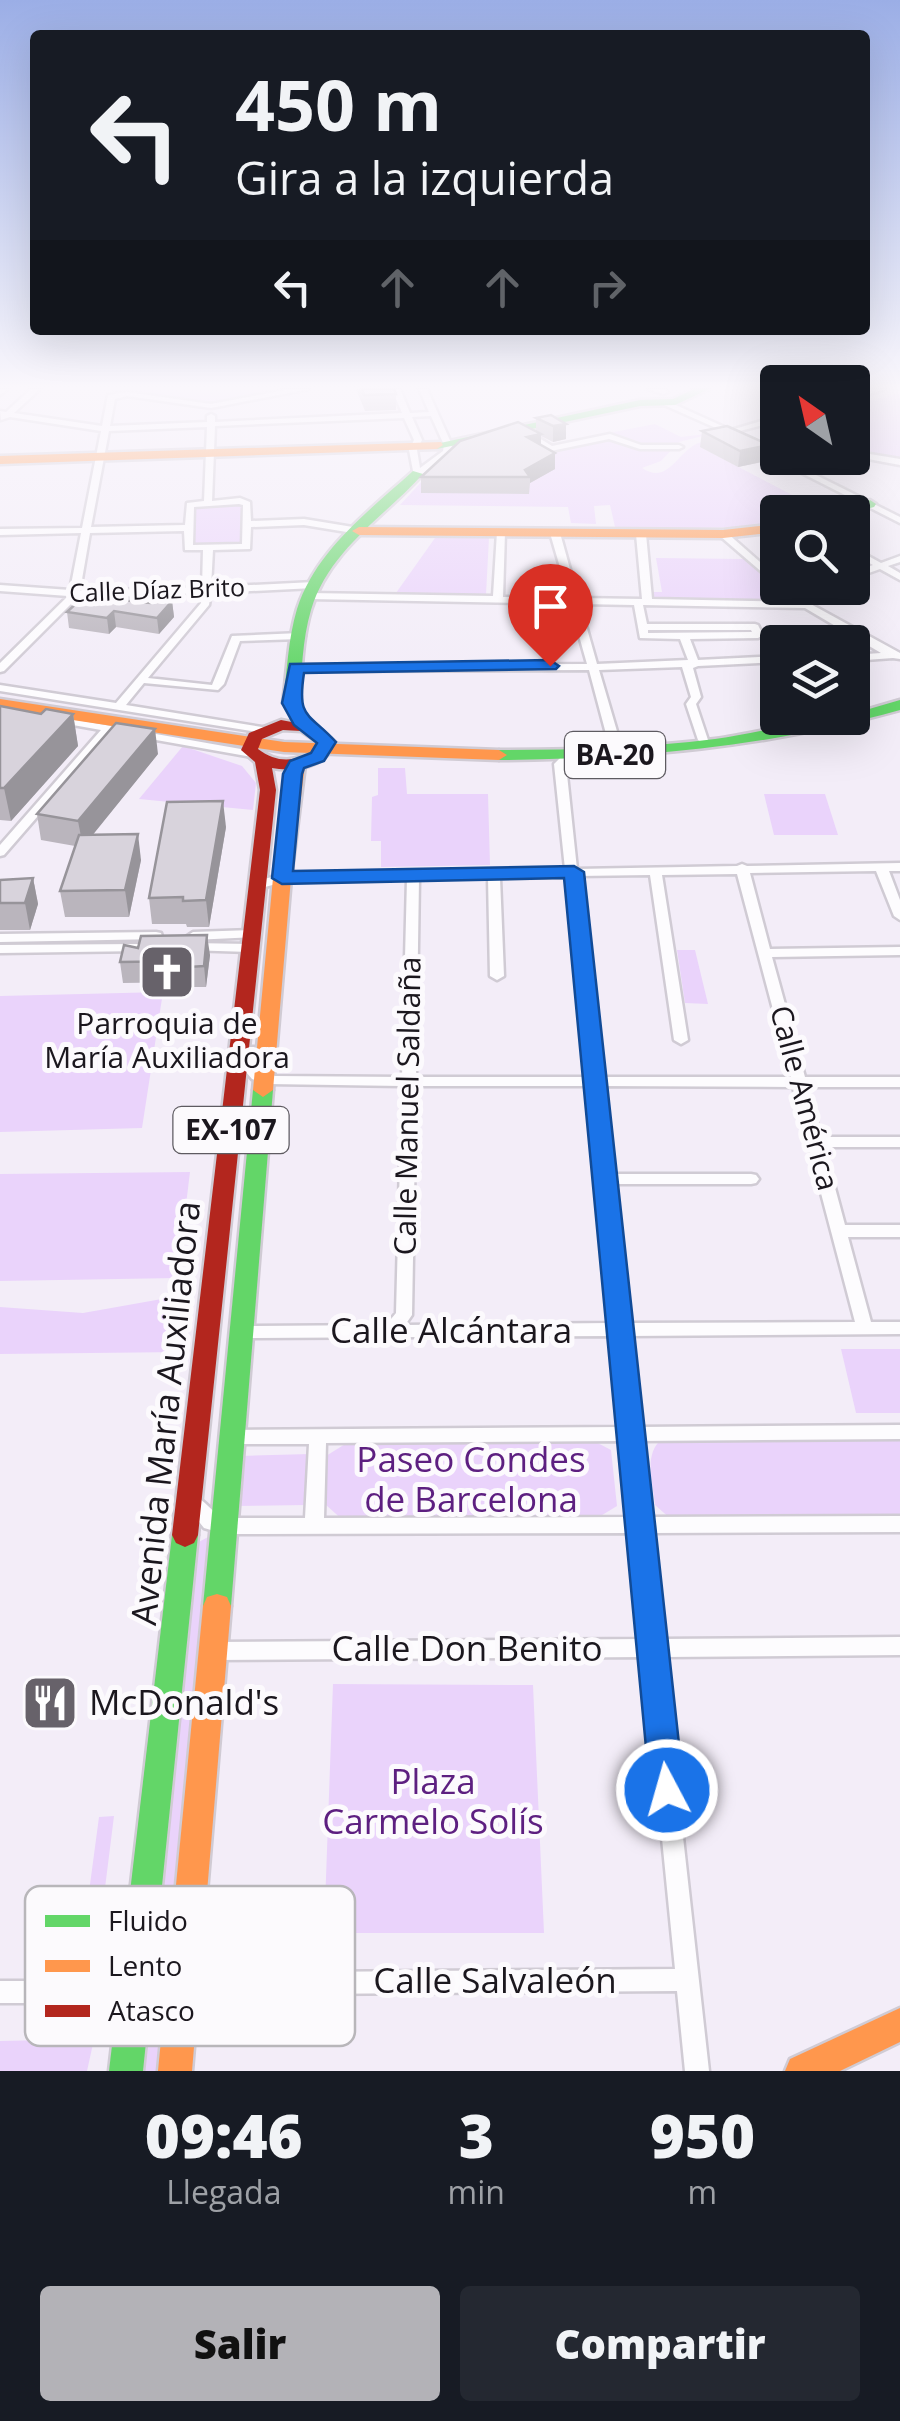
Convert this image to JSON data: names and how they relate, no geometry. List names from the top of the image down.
{
  "streets": {
    "main road": ["BA-20", "EX-107", "Avenida María Auxiliadora"],
    "street": [
      "Calle Díaz Brito",
      "Calle América",
      "Calle Manuel Saldaña",
      "Calle Alcántara",
      "Calle Don Benito",
      "Calle Salvaleón"
    ]
  },
  "crossings": [
    ["BA-20", "Avenida María Auxiliadora"],
    ["Calle América", "Calle Alcántara"],
    ["Calle Manuel Saldaña", "Calle Alcántara"],
    ["Calle Alcántara", "Avenida María Auxiliadora"],
    ["Avenida María Auxiliadora", "Calle Don Benito"]
  ],
  "parks": ["Paseo Condes de Barcelona", "Plaza Carmelo Solís"],
  "places": {
    "church": ["Parroquia de María Auxiliadora"],
    "restaurant": ["McDonald's"]
  },
  "legend": ["Fluido", "Lento", "Atasco"],
  "north": "top left",
  "page": {
    "turn": ["450 m", "Gira a la izquierda"],
    "eta": [
      "09:46",
      "Llegada",
      "3",
      "min",
      "950",
      "m"
    ],
    "buttons": ["Salir", "Compartir"]
  }
}
